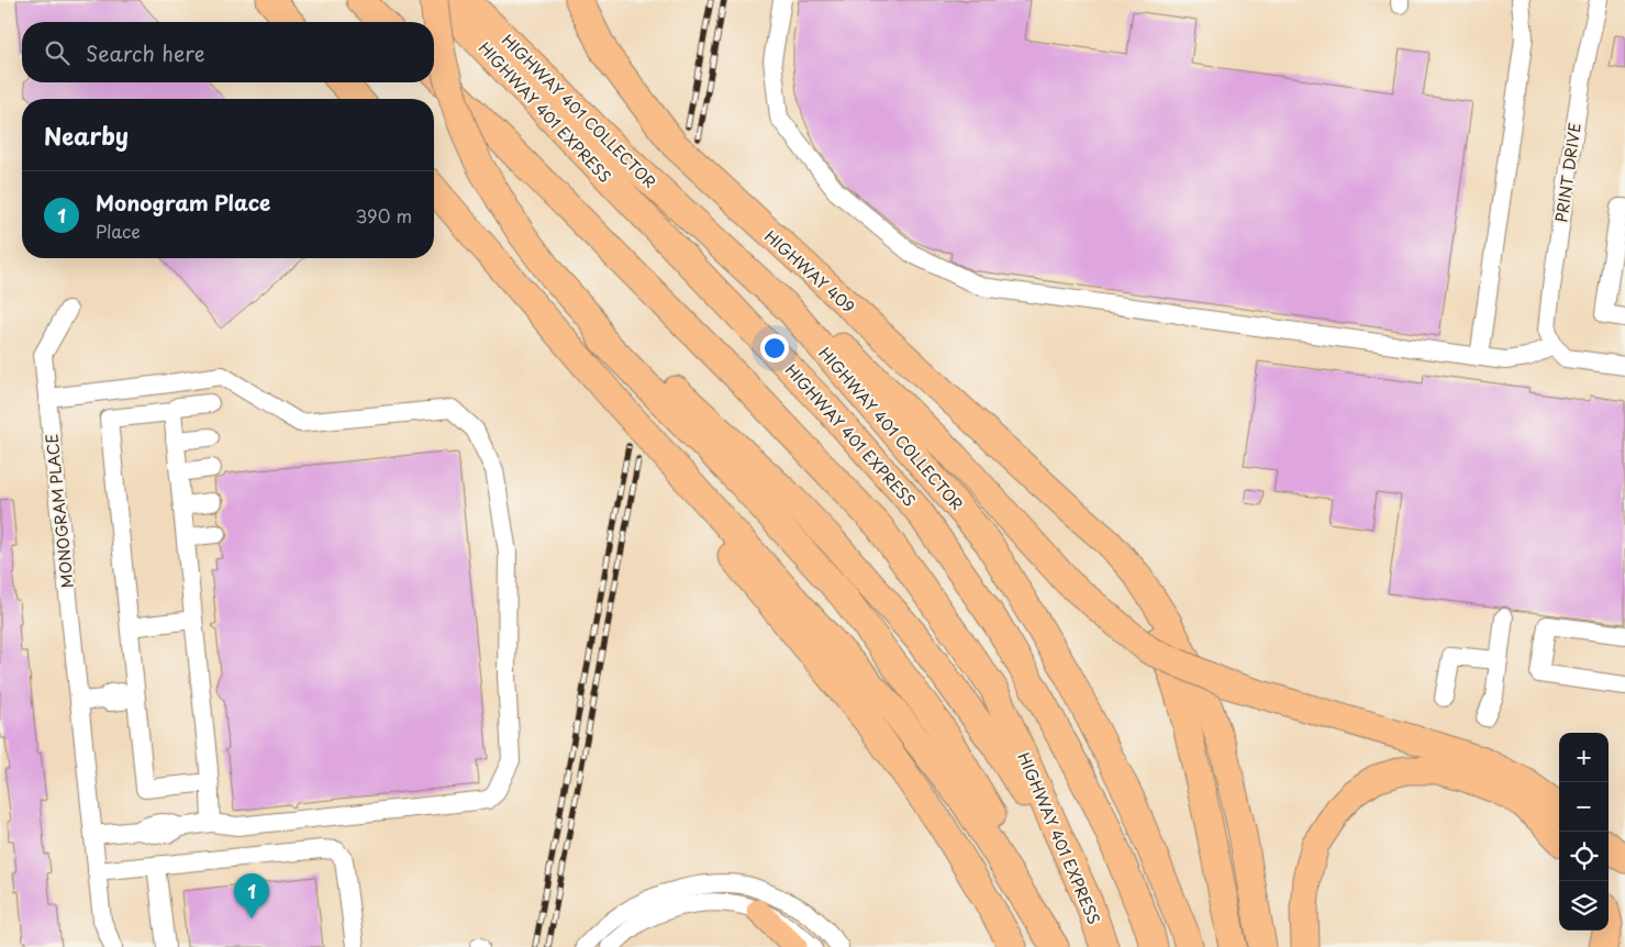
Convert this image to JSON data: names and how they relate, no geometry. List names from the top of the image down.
{
  "streets": {
    "highway": ["HIGHWAY 401 COLLECTOR", "HIGHWAY 401 EXPRESS", "HIGHWAY 409"],
    "street": ["PRINT DRIVE", "MONOGRAM PLACE"]
  },
  "page": {
    "search": "Search here",
    "heading": "Nearby",
    "list": [
      {
        "mark": "1",
        "name": "Monogram Place",
        "note": "Place",
        "value": "390 m"
      }
    ],
    "map_buttons": ["+", "−"],
    "pins": "1"
  }
}
